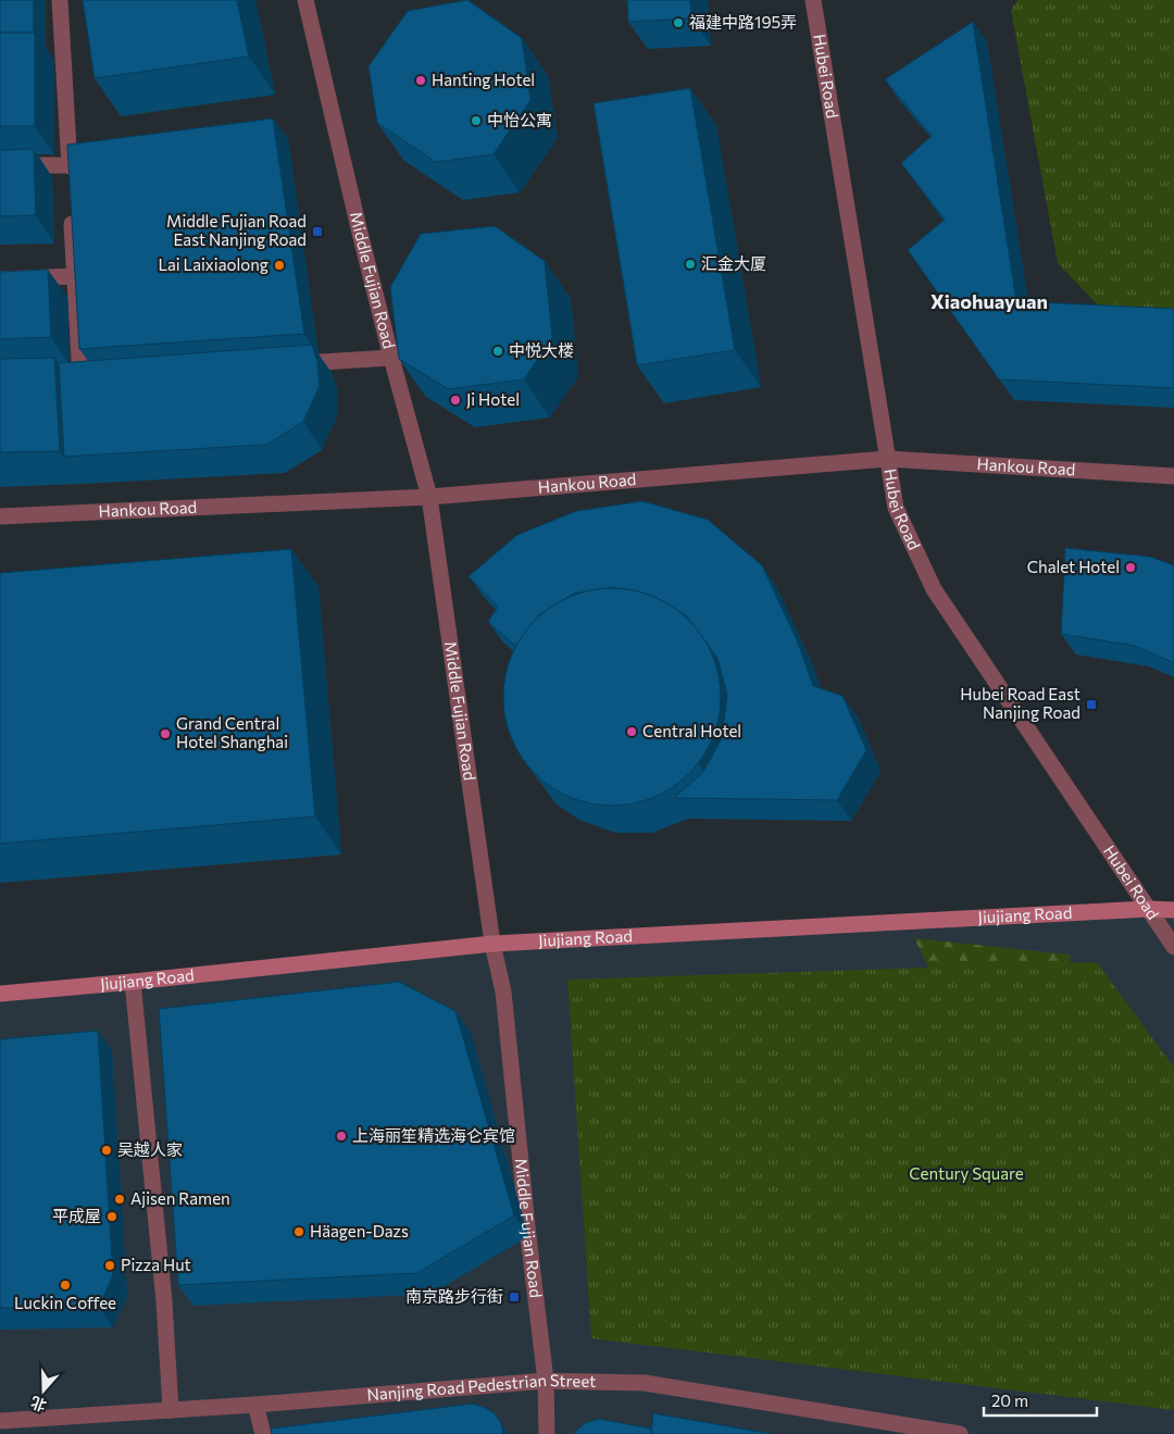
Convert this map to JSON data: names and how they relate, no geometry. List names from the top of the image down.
{
  "streets": {
    "main road": ["Jiujiang Road"],
    "street": [
      "Hubei Road",
      "Middle Fujian Road",
      "Hankou Road",
      "Nanjing Road Pedestrian Street"
    ]
  },
  "crossings": [
    ["Hubei Road", "Hankou Road"],
    ["Hubei Road", "Jiujiang Road"],
    ["Middle Fujian Road", "Hankou Road"],
    ["Middle Fujian Road", "Jiujiang Road"],
    ["Middle Fujian Road", "Nanjing Road Pedestrian Street"]
  ],
  "districts": ["Xiaohuayuan"],
  "parks": ["Century Square"],
  "places": {
    "other": [
      "福建中路195弄",
      "Hanting Hotel",
      "中怡公寓",
      "汇金大厦",
      "Lai Laixiaolong",
      "中悦大楼",
      "Ji Hotel",
      "Chalet Hotel",
      "Central Hotel",
      "Grand Central Hotel Shanghai",
      "上海丽笙精选海仑宾馆",
      "吴越人家",
      "Ajisen Ramen",
      "平成屋",
      "Häagen-Dazs",
      "Pizza Hut",
      "Luckin Coffee"
    ],
    "transit": ["Middle Fujian Road East Nanjing Road", "Hubei Road East Nanjing Road", "南京路步行街"]
  },
  "scale_bar": "20 m",
  "north": "bottom"
}
